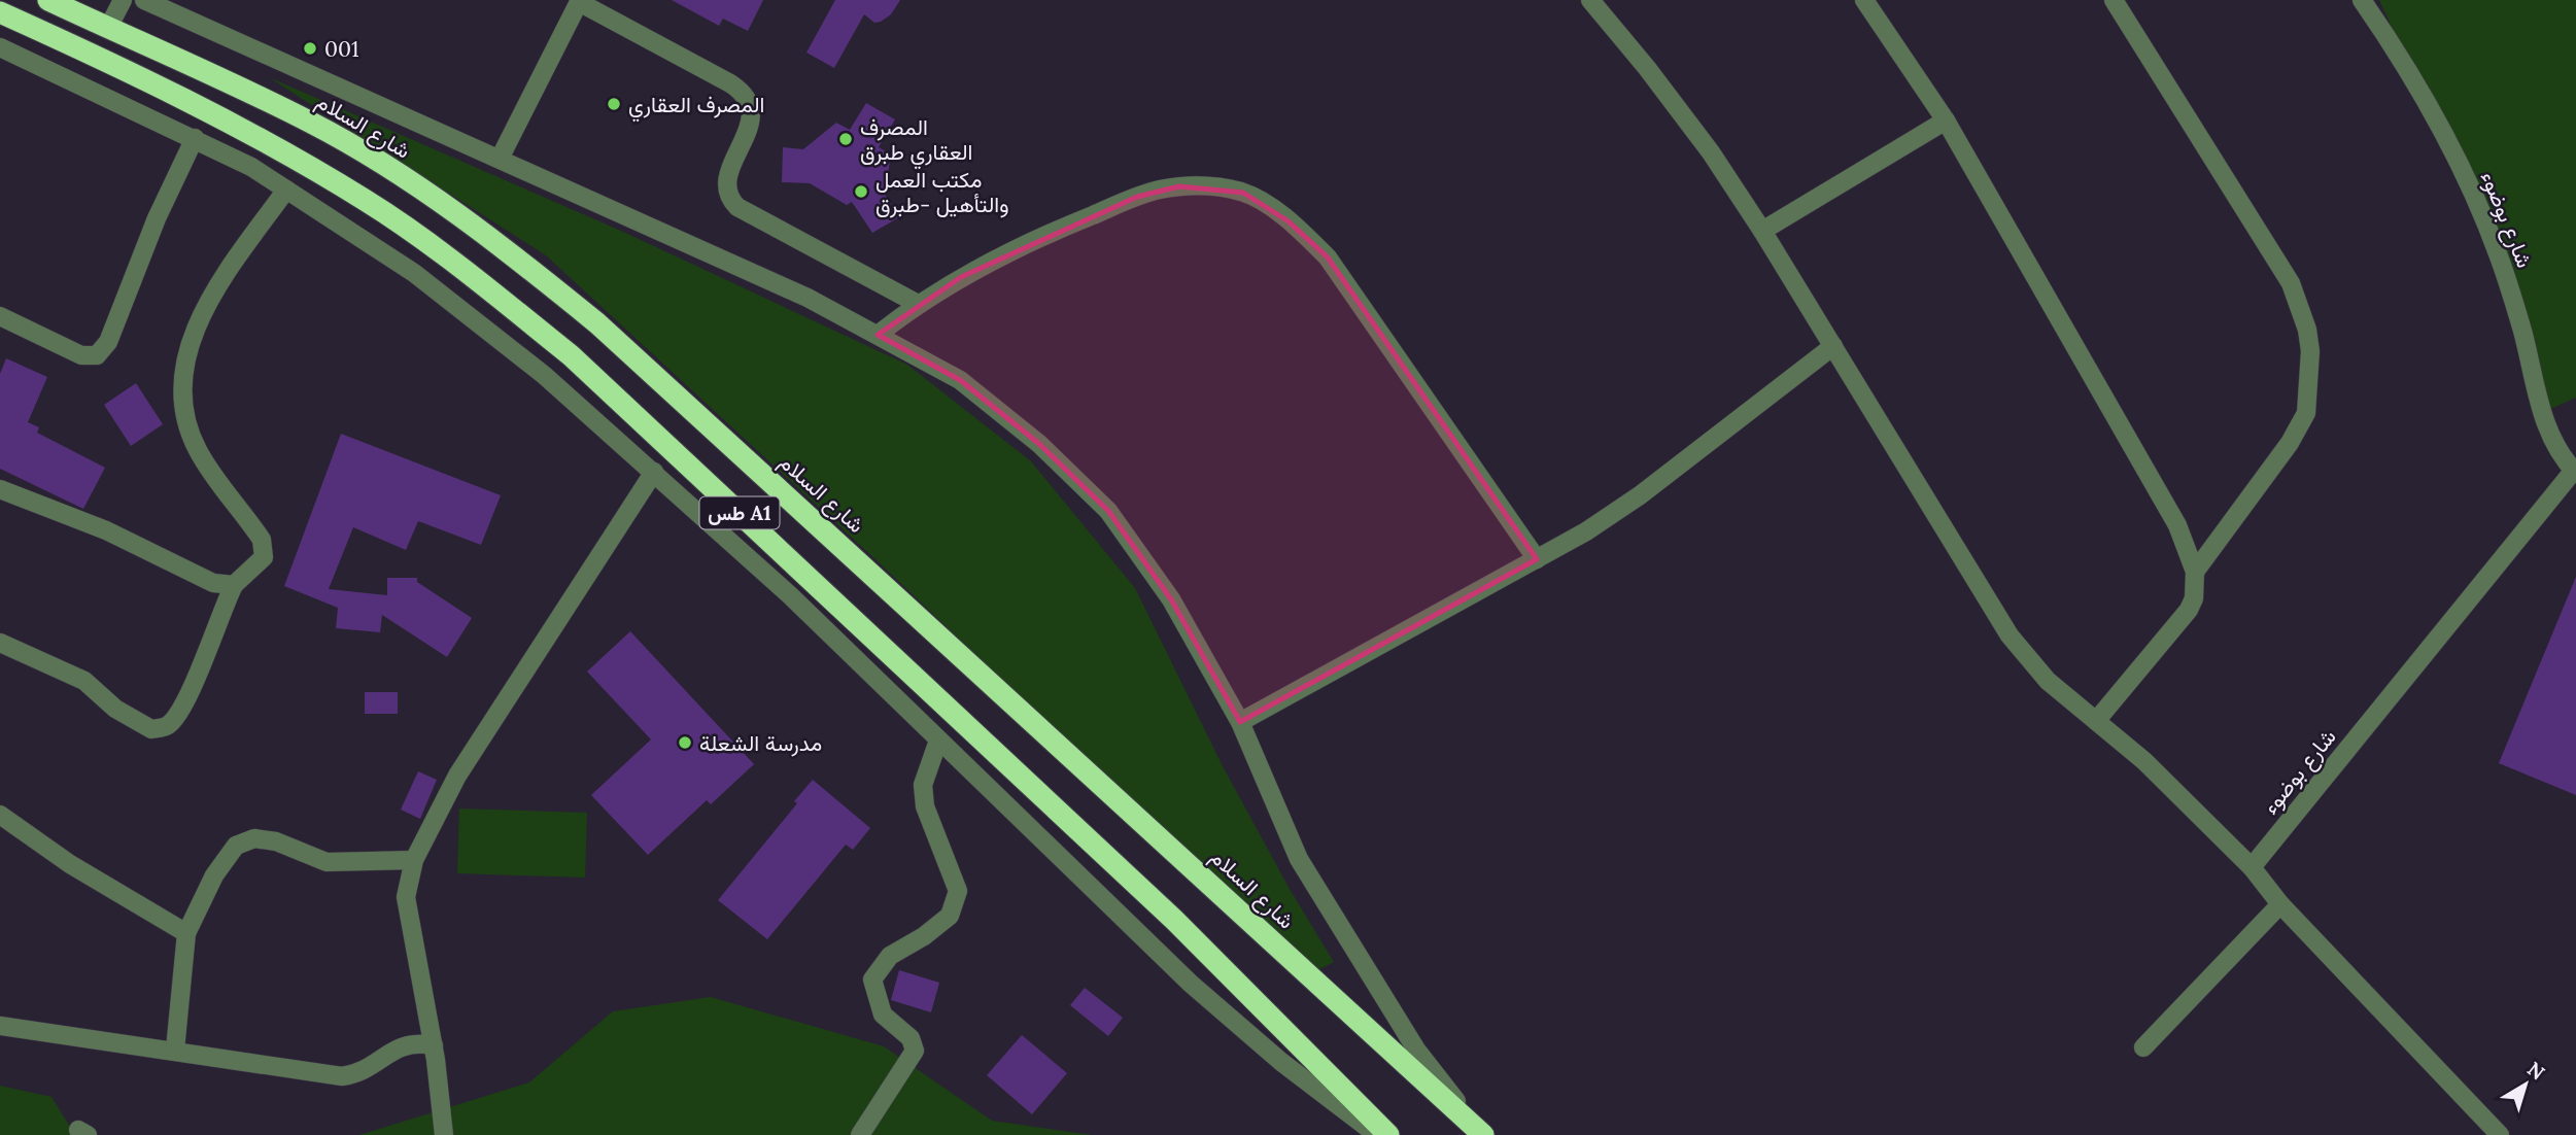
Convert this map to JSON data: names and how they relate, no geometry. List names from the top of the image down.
{
  "streets": {
    "highway": ["شارع السلام", "طس A1"],
    "street": ["شارع بوضوء"]
  },
  "places": [
    "001",
    "المصرف العقاري",
    "المصرف العقاري طبرق",
    "مكتب العمل والتأهيل -طبرق",
    "مدرسة الشعلة"
  ],
  "north": "top right"
}
